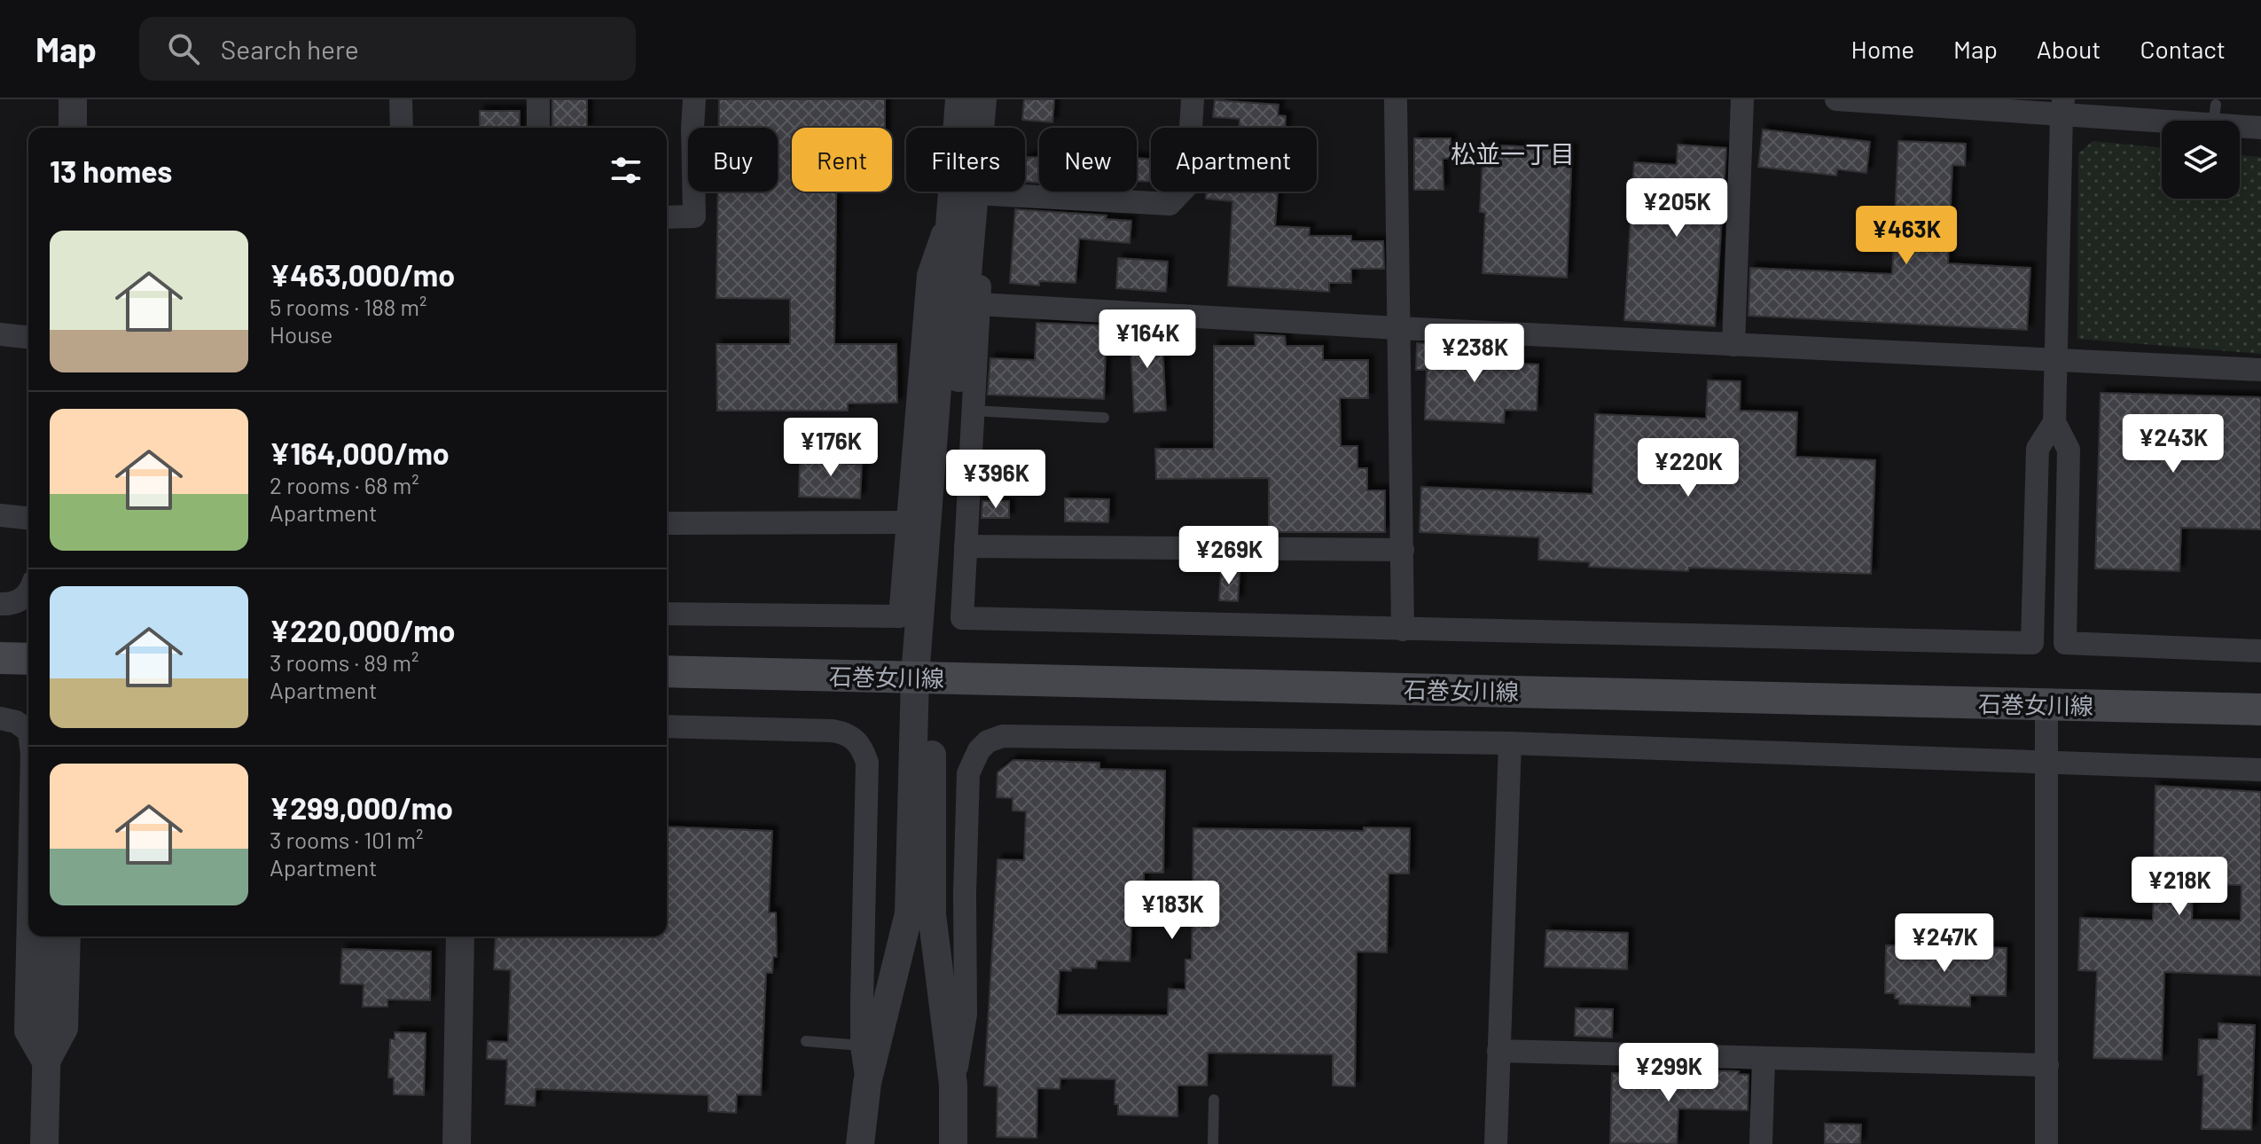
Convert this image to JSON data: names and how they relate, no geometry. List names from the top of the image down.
{
  "streets": {
    "main road": ["石巻女川線"]
  },
  "districts": ["松並一丁目"],
  "page": {
    "header": "Map",
    "search": "Search here",
    "nav": [
      "Home",
      "Map",
      "About",
      "Contact"
    ],
    "chip": [
      "Buy",
      "Rent",
      "Filters",
      "New",
      "Apartment"
    ],
    "heading": "13 homes",
    "price": [
      "¥205K",
      "¥463K",
      "¥164K",
      "¥238K",
      "¥243K",
      "¥176K",
      "¥220K",
      "¥396K",
      "¥269K",
      "¥218K",
      "¥183K",
      "¥247K",
      "¥299K"
    ],
    "list": [
      {
        "name": "¥463,000/mo",
        "note": "5 rooms · 188 m² · House"
      },
      {
        "name": "¥164,000/mo",
        "note": "2 rooms · 68 m² · Apartment"
      },
      {
        "name": "¥220,000/mo",
        "note": "3 rooms · 89 m² · Apartment"
      },
      {
        "name": "¥299,000/mo",
        "note": "3 rooms · 101 m² · Apartment"
      }
    ]
  }
}
